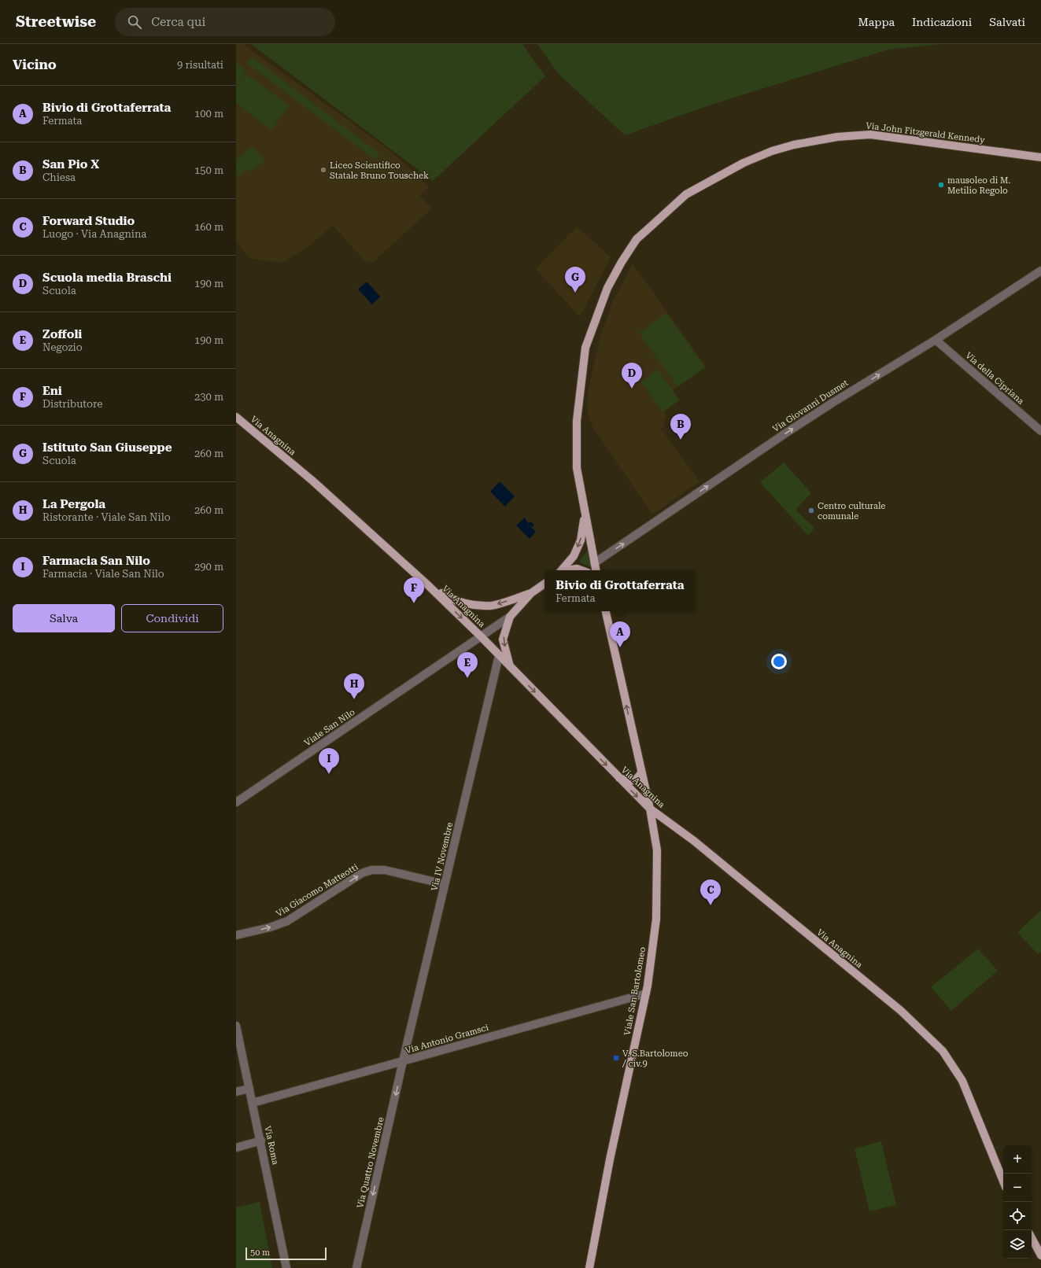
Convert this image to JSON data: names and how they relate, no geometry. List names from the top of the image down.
{
  "streets": {
    "main road": ["Via John Fitzgerald Kennedy", "Via Anagnina", "Viale San Bartolomeo"],
    "street": [
      "Via della Cipriana",
      "Via Giovanni Dusmet",
      "Viale San Nilo",
      "Via IV Novembre",
      "Via Giacomo Matteotti",
      "Via Antonio Gramsci",
      "Via Roma",
      "Via Quattro Novembre"
    ]
  },
  "crossings": [
    ["Via John Fitzgerald Kennedy", "Via Giovanni Dusmet"],
    ["Via della Cipriana", "Via Giovanni Dusmet"],
    ["Via Anagnina", "Viale San Nilo"],
    ["Via Anagnina", "Via IV Novembre"],
    ["Via Anagnina", "Viale San Bartolomeo"],
    ["Via IV Novembre", "Via Giacomo Matteotti"],
    ["Via IV Novembre", "Via Antonio Gramsci"],
    ["Via IV Novembre", "Via Quattro Novembre"],
    ["Viale San Bartolomeo", "Via Antonio Gramsci"],
    ["Via Antonio Gramsci", "Via Roma"],
    ["Via Antonio Gramsci", "Via Quattro Novembre"]
  ],
  "one_way": ["Via Giovanni Dusmet", "Via Giacomo Matteotti", "Via Quattro Novembre"],
  "places": {
    "other": ["Liceo Scientifico Statale Bruno Touschek", "mausoleo di M. Metilio Regolo", "Centro culturale comunale"],
    "transit": ["V. S.Bartolomeo / civ.9"]
  },
  "scale_bar": "50 m",
  "page": {
    "header": "Streetwise",
    "search": "Cerca qui",
    "nav": ["Mappa", "Indicazioni", "Salvati"],
    "heading": ["Vicino", "9 risultati"],
    "list": [
      {
        "mark": "A",
        "name": "Bivio di Grottaferrata",
        "note": "Fermata",
        "value": "100 m"
      },
      {
        "mark": "B",
        "name": "San Pio X",
        "note": "Chiesa",
        "value": "150 m"
      },
      {
        "mark": "C",
        "name": "Forward Studio",
        "note": "Luogo · Via Anagnina",
        "value": "160 m"
      },
      {
        "mark": "D",
        "name": "Scuola media Braschi",
        "note": "Scuola",
        "value": "190 m"
      },
      {
        "mark": "E",
        "name": "Zoffoli",
        "note": "Negozio",
        "value": "190 m"
      },
      {
        "mark": "F",
        "name": "Eni",
        "note": "Distributore",
        "value": "230 m"
      },
      {
        "mark": "G",
        "name": "Istituto San Giuseppe",
        "note": "Scuola",
        "value": "260 m"
      },
      {
        "mark": "H",
        "name": "La Pergola",
        "note": "Ristorante · Viale San Nilo",
        "value": "260 m"
      },
      {
        "mark": "I",
        "name": "Farmacia San Nilo",
        "note": "Farmacia · Viale San Nilo",
        "value": "290 m"
      }
    ],
    "pins": [
      "G",
      "D",
      "B",
      "F",
      "A",
      "E",
      "H",
      "I",
      "C"
    ],
    "popup": ["Bivio di Grottaferrata", "Fermata"],
    "buttons": ["Salva", "Condividi"],
    "map_buttons": ["+", "−"],
    "scale": "50 m"
  }
}
